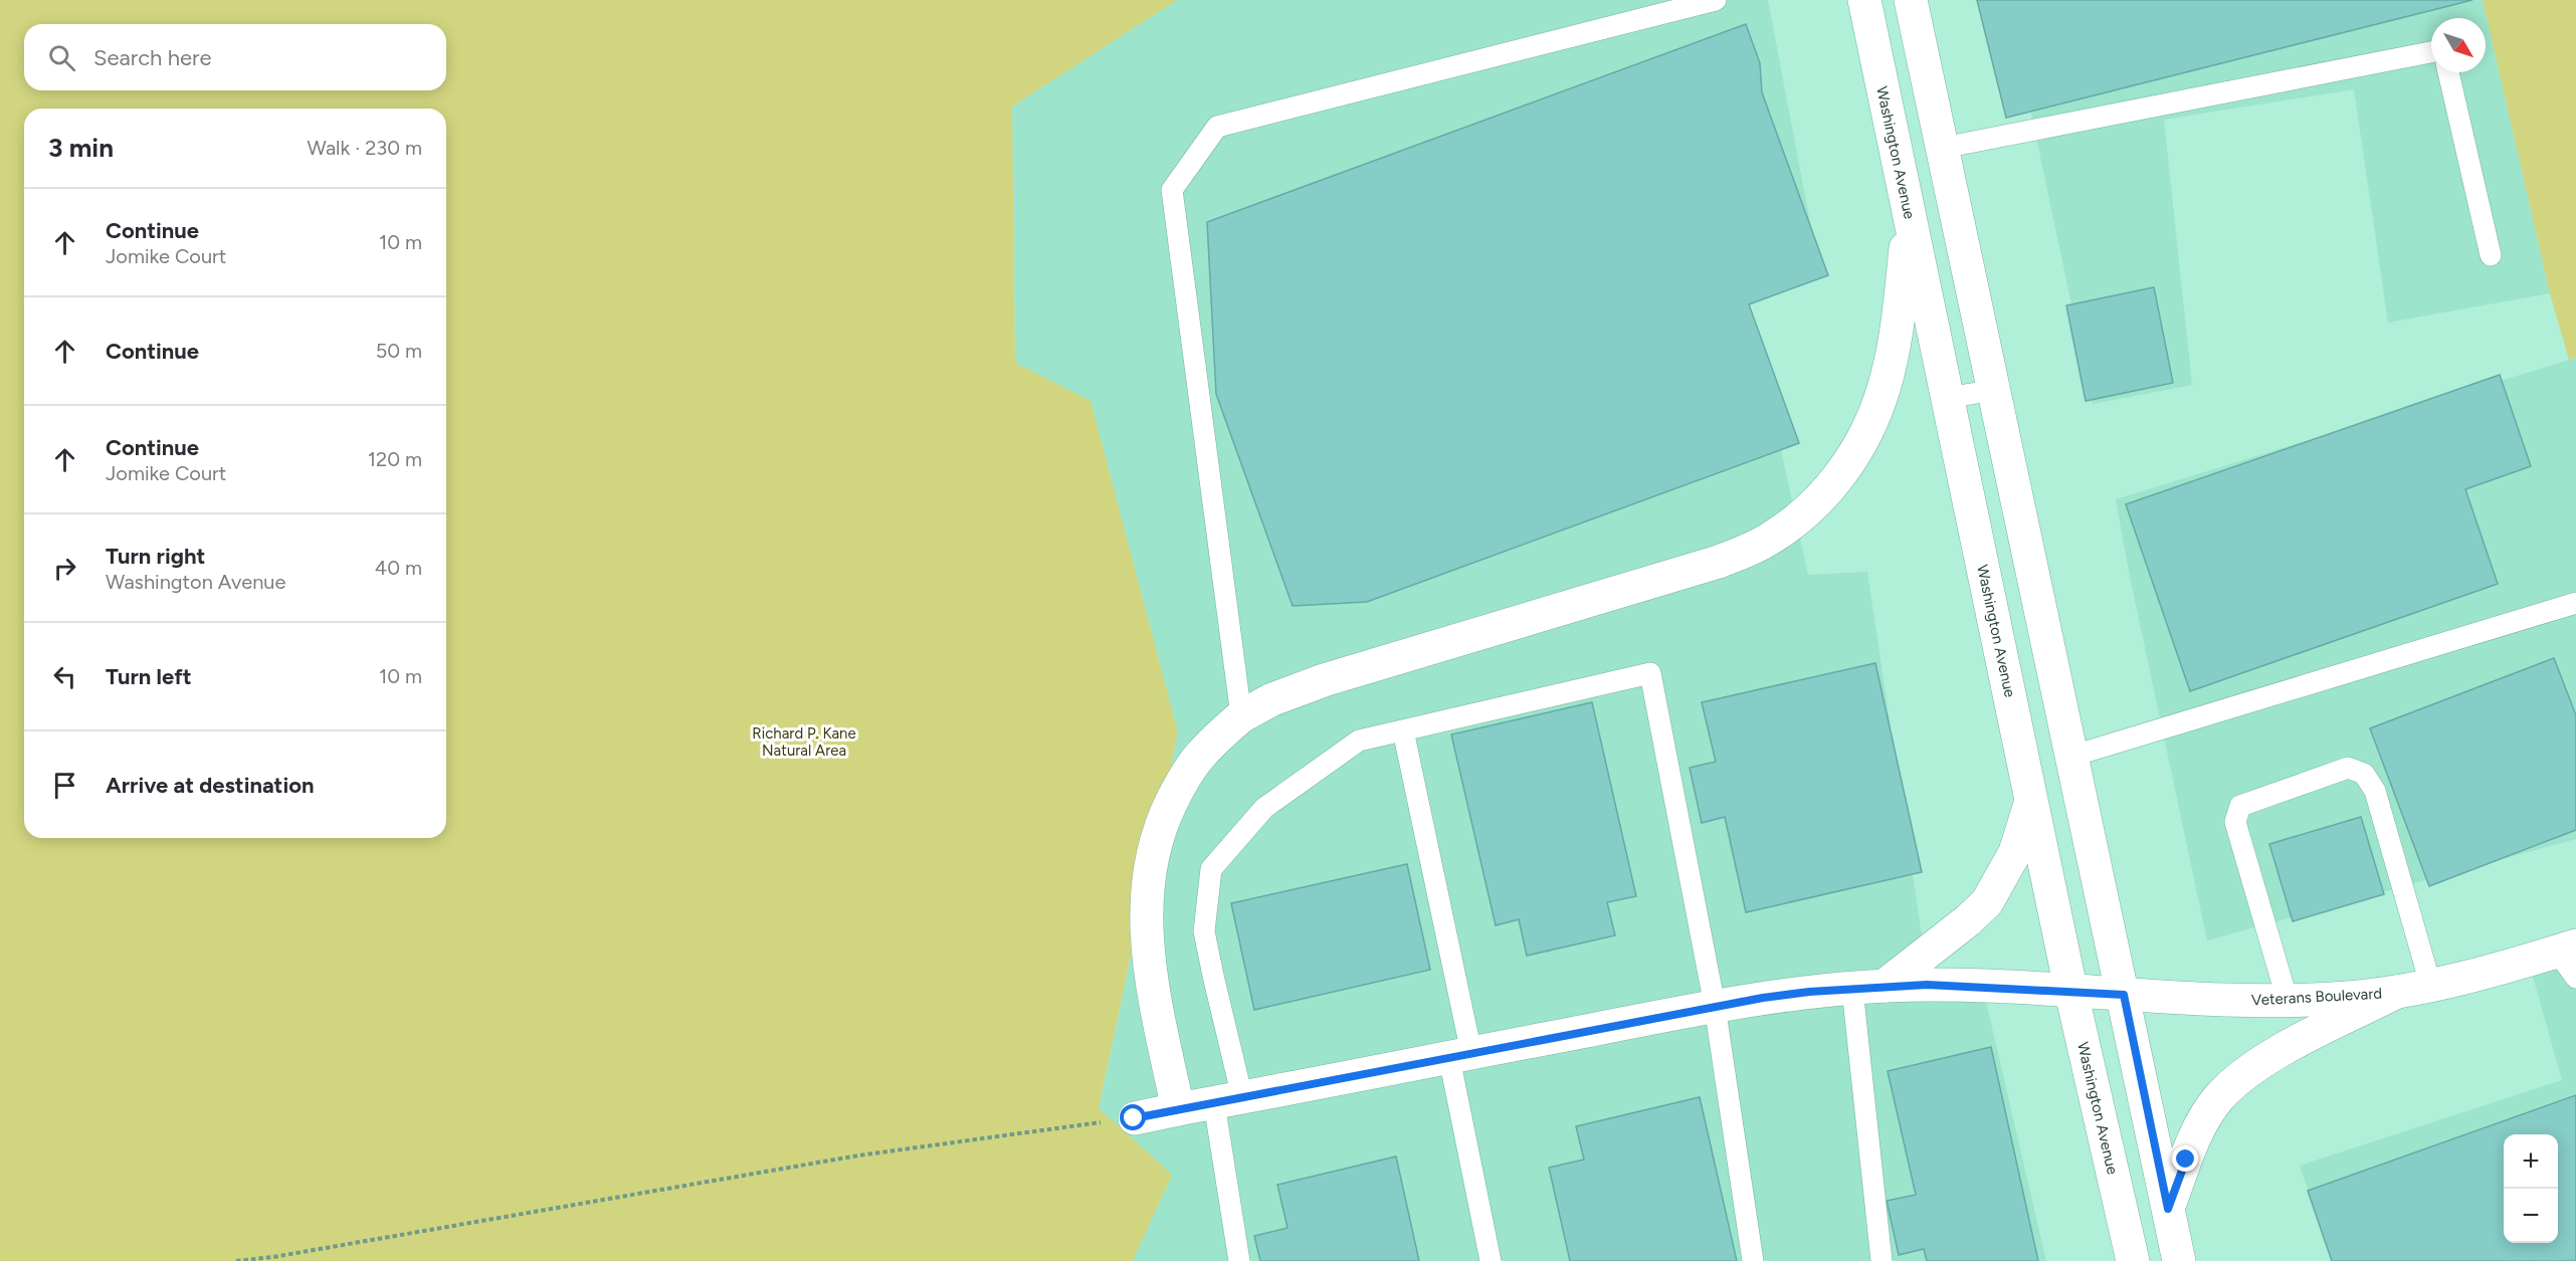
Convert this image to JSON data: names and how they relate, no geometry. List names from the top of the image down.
{
  "streets": {
    "main road": ["Washington Avenue", "Veterans Boulevard"]
  },
  "crossings": [
    ["Washington Avenue", "Veterans Boulevard"]
  ],
  "parks": ["Richard P. Kane Natural Area"],
  "north": "bottom right",
  "page": {
    "search": "Search here",
    "heading": ["3 min", "Walk · 230 m"],
    "list": [
      ["Continue", "Jomike Court", "10 m"],
      ["Continue", "50 m"],
      ["Continue", "Jomike Court", "120 m"],
      ["Turn right", "Washington Avenue", "40 m"],
      ["Turn left", "10 m"],
      "Arrive at destination"
    ],
    "map_buttons": ["+", "−"]
  }
}
